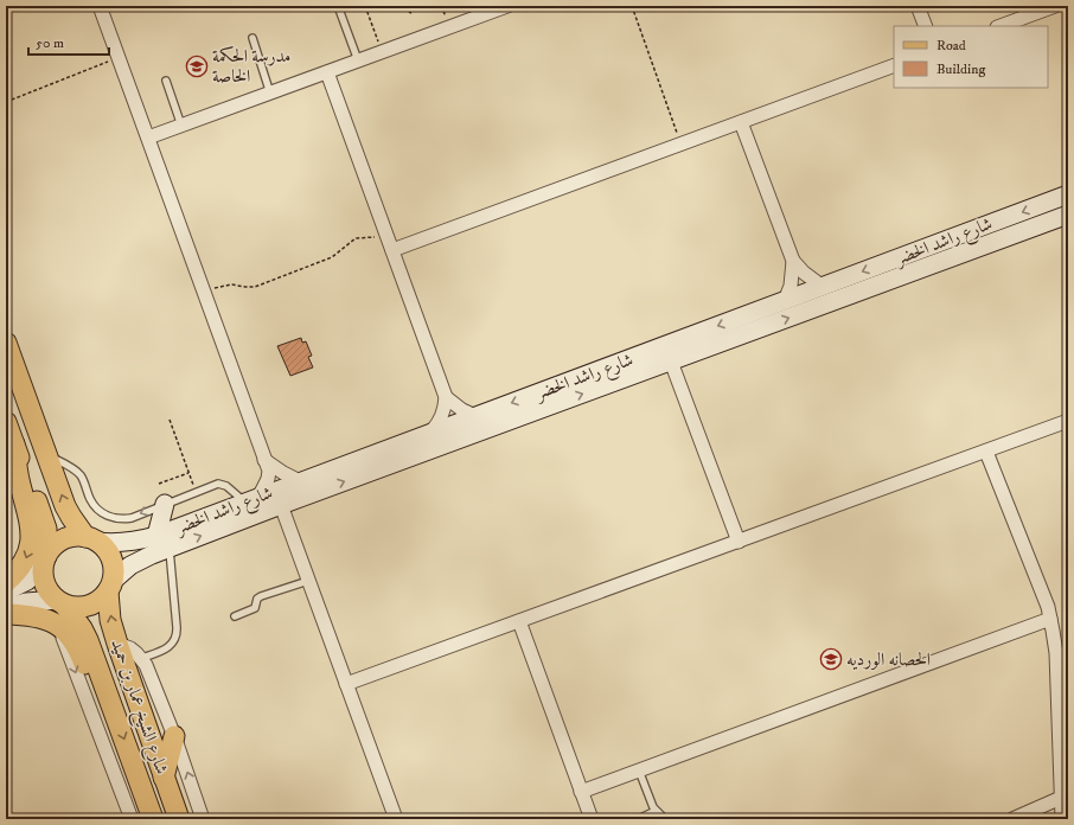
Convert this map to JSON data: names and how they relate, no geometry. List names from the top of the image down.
{
  "streets": {
    "main road": ["شارع الشيخ عمار بن حميد"],
    "street": ["شارع راشد الخضر"]
  },
  "crossings": [
    ["شارع راشد الخضر", "شارع الشيخ عمار بن حميد"]
  ],
  "places": {
    "school or university": ["مدرسة الحكمة الخاصة", "الحصانه الورديه"]
  },
  "legend": ["Road", "Building"],
  "scale_bar": "50 m"
}
